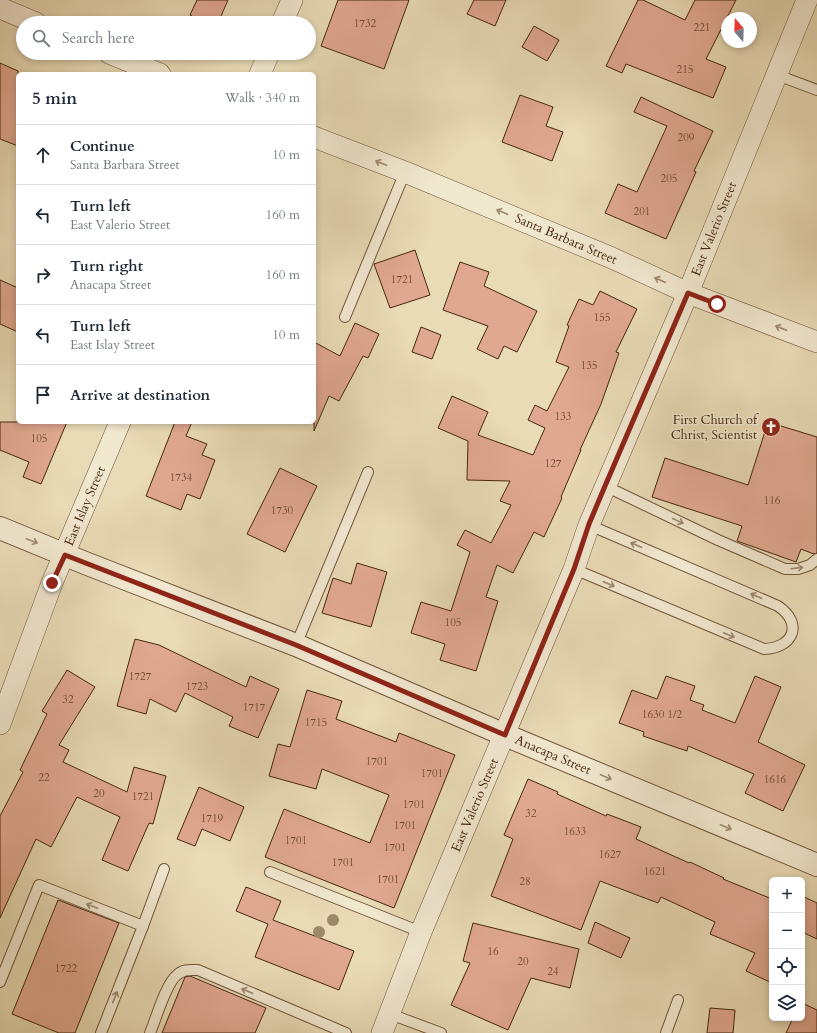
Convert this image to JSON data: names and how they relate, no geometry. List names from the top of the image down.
{
  "streets": {
    "street": [
      "East Valerio Street",
      "Santa Barbara Street",
      "East Islay Street",
      "Anacapa Street"
    ]
  },
  "crossings": [
    ["East Valerio Street", "Santa Barbara Street"],
    ["East Valerio Street", "Anacapa Street"],
    ["East Islay Street", "Anacapa Street"]
  ],
  "one_way": ["Santa Barbara Street", "Anacapa Street"],
  "places": {
    "church": ["First Church of Christ, Scientist"]
  },
  "house_numbers": [
    "1732",
    "221",
    "215",
    "209",
    "205",
    "201",
    "1721",
    "155",
    "135",
    "133",
    "105",
    "127",
    "1734",
    "116",
    "1730",
    "105",
    "1727",
    "1723",
    "32",
    "1717",
    "1630 1/2",
    "1715",
    "1701",
    "1701",
    "22",
    "1616",
    "20",
    "1721",
    "1701",
    "32",
    "1719",
    "1701",
    "1633",
    "1701",
    "1701",
    "1627",
    "1701",
    "1621",
    "1701",
    "28",
    "16",
    "20",
    "1722",
    "24"
  ],
  "north": "top",
  "page": {
    "search": "Search here",
    "heading": ["5 min", "Walk · 340 m"],
    "list": [
      ["Continue", "Santa Barbara Street", "10 m"],
      ["Turn left", "East Valerio Street", "160 m"],
      ["Turn right", "Anacapa Street", "160 m"],
      ["Turn left", "East Islay Street", "10 m"],
      "Arrive at destination"
    ],
    "map_buttons": ["+", "−"]
  }
}
